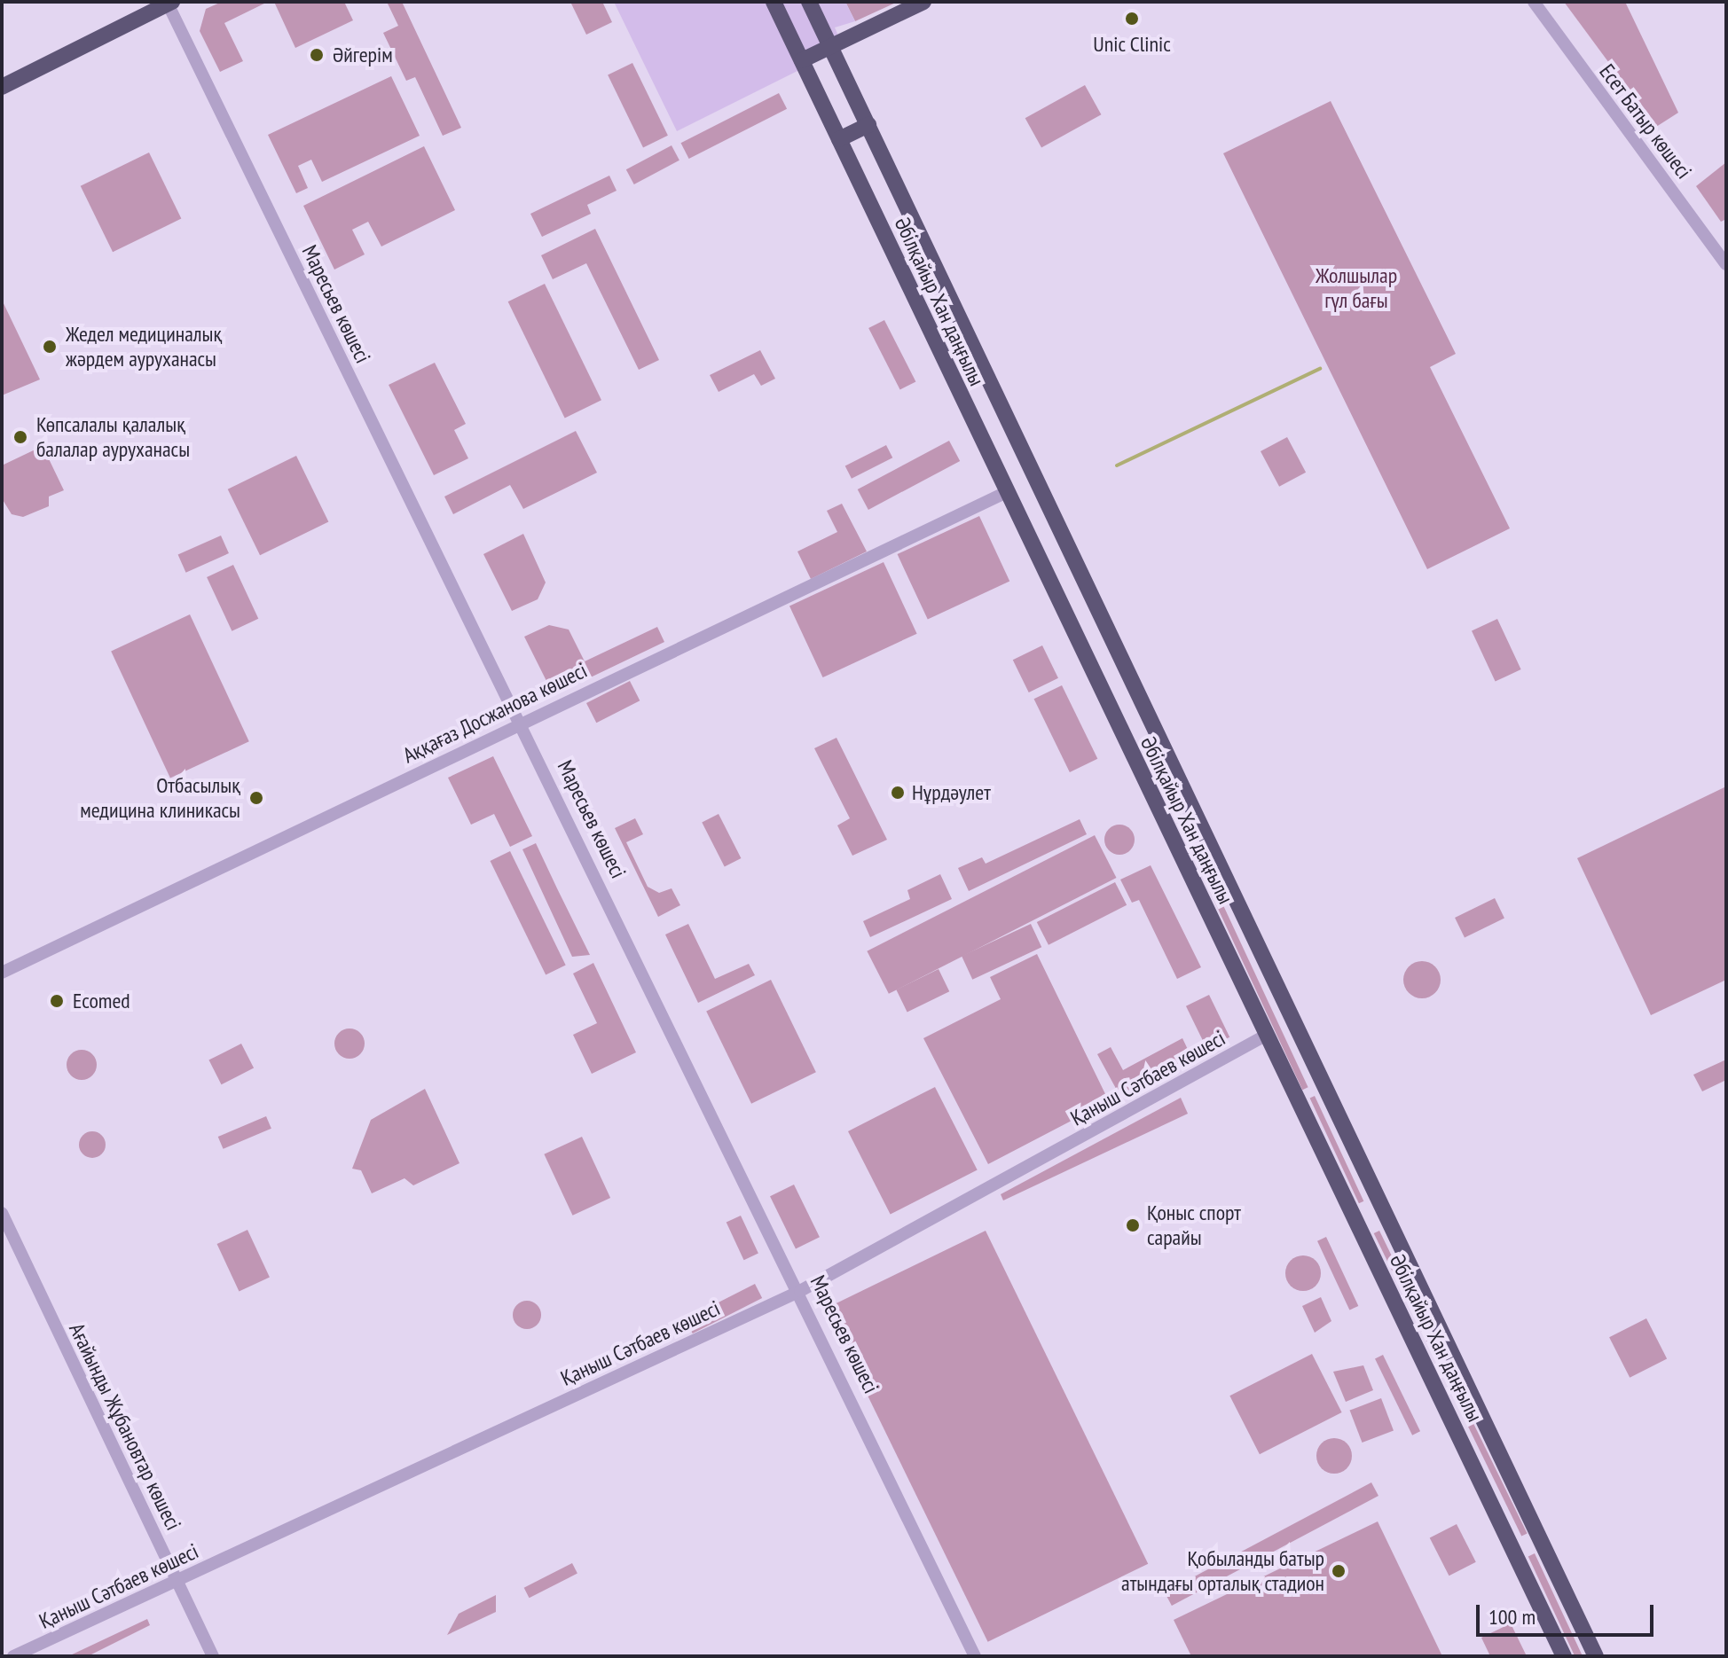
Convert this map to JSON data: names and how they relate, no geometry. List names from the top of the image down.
{
  "streets": {
    "main road": ["Әбілқайыр Хан даңғылы"],
    "street": [
      "Есет Батыр көшесі",
      "Маресьев көшесі",
      "Аққағаз Досжанова көшесі",
      "Қаныш Сәтбаев көшесі",
      "Ағайынды Жұбановтар көшесі"
    ]
  },
  "crossings": [
    ["Әбілқайыр Хан даңғылы", "Аққағаз Досжанова көшесі"],
    ["Әбілқайыр Хан даңғылы", "Қаныш Сәтбаев көшесі"],
    ["Маресьев көшесі", "Аққағаз Досжанова көшесі"],
    ["Маресьев көшесі", "Қаныш Сәтбаев көшесі"],
    ["Қаныш Сәтбаев көшесі", "Ағайынды Жұбановтар көшесі"]
  ],
  "parks": ["Жолшылар гүл бағы"],
  "places": [
    "Unic Clinic",
    "Әйгерім",
    "Жедел медициналық жәрдем ауруханасы",
    "Көпсалалы қалалық балалар ауруханасы",
    "Нұрдәулет",
    "Отбасылық медицина клиникасы",
    "Ecomed",
    "Қоныс спорт сарайы",
    "Қобыланды батыр атындағы орталық стадион"
  ],
  "scale_bar": "100 m"
}
